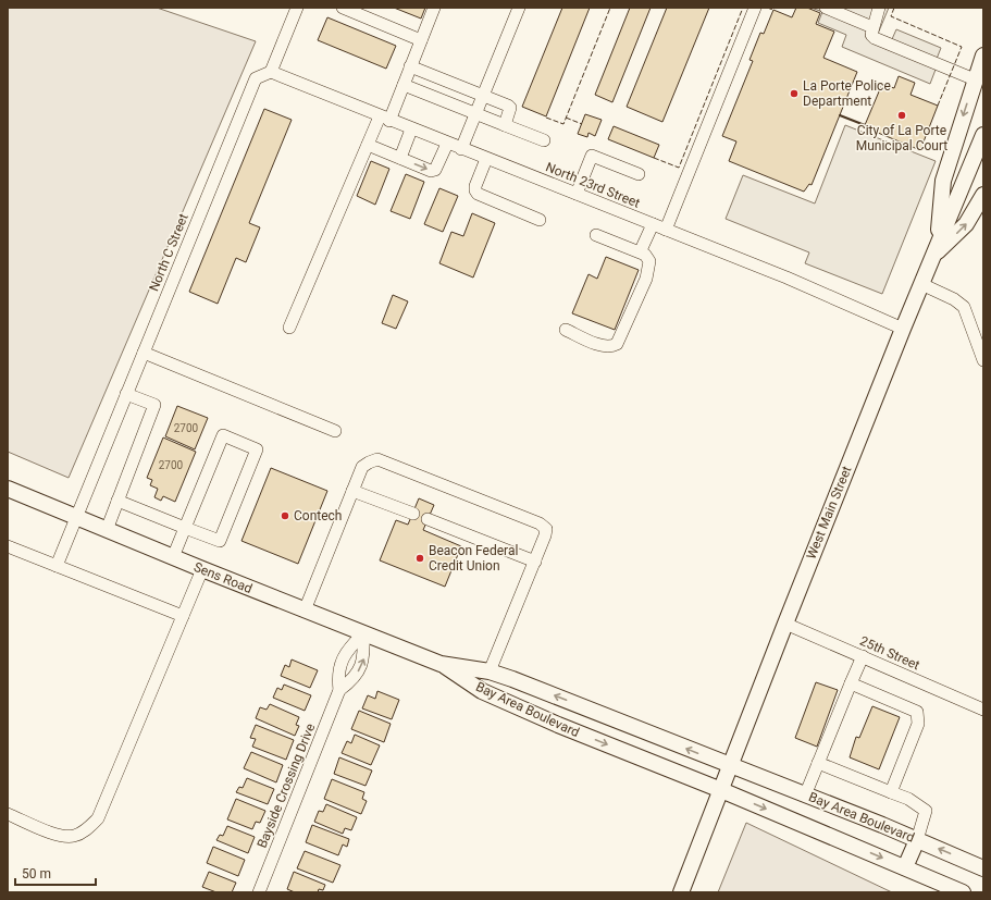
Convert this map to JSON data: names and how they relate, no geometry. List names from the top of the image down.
{
  "streets": {
    "main road": ["West Main Street", "Sens Road", "Bay Area Boulevard"],
    "street": [
      "North 23rd Street",
      "North C Street",
      "25th Street",
      "Bayside Crossing Drive"
    ]
  },
  "crossings": [
    ["North 23rd Street", "North C Street"],
    ["North 23rd Street", "West Main Street"],
    ["North C Street", "Sens Road"],
    ["West Main Street", "25th Street"],
    ["West Main Street", "Bay Area Boulevard"],
    ["Sens Road", "Bay Area Boulevard"],
    ["Sens Road", "Bayside Crossing Drive"]
  ],
  "places": [
    "La Porte Police Department",
    "City of La Porte Municipal Court",
    "Contech",
    "Beacon Federal Credit Union"
  ],
  "house_numbers": ["2700", "2700"],
  "scale_bar": "50 m"
}
